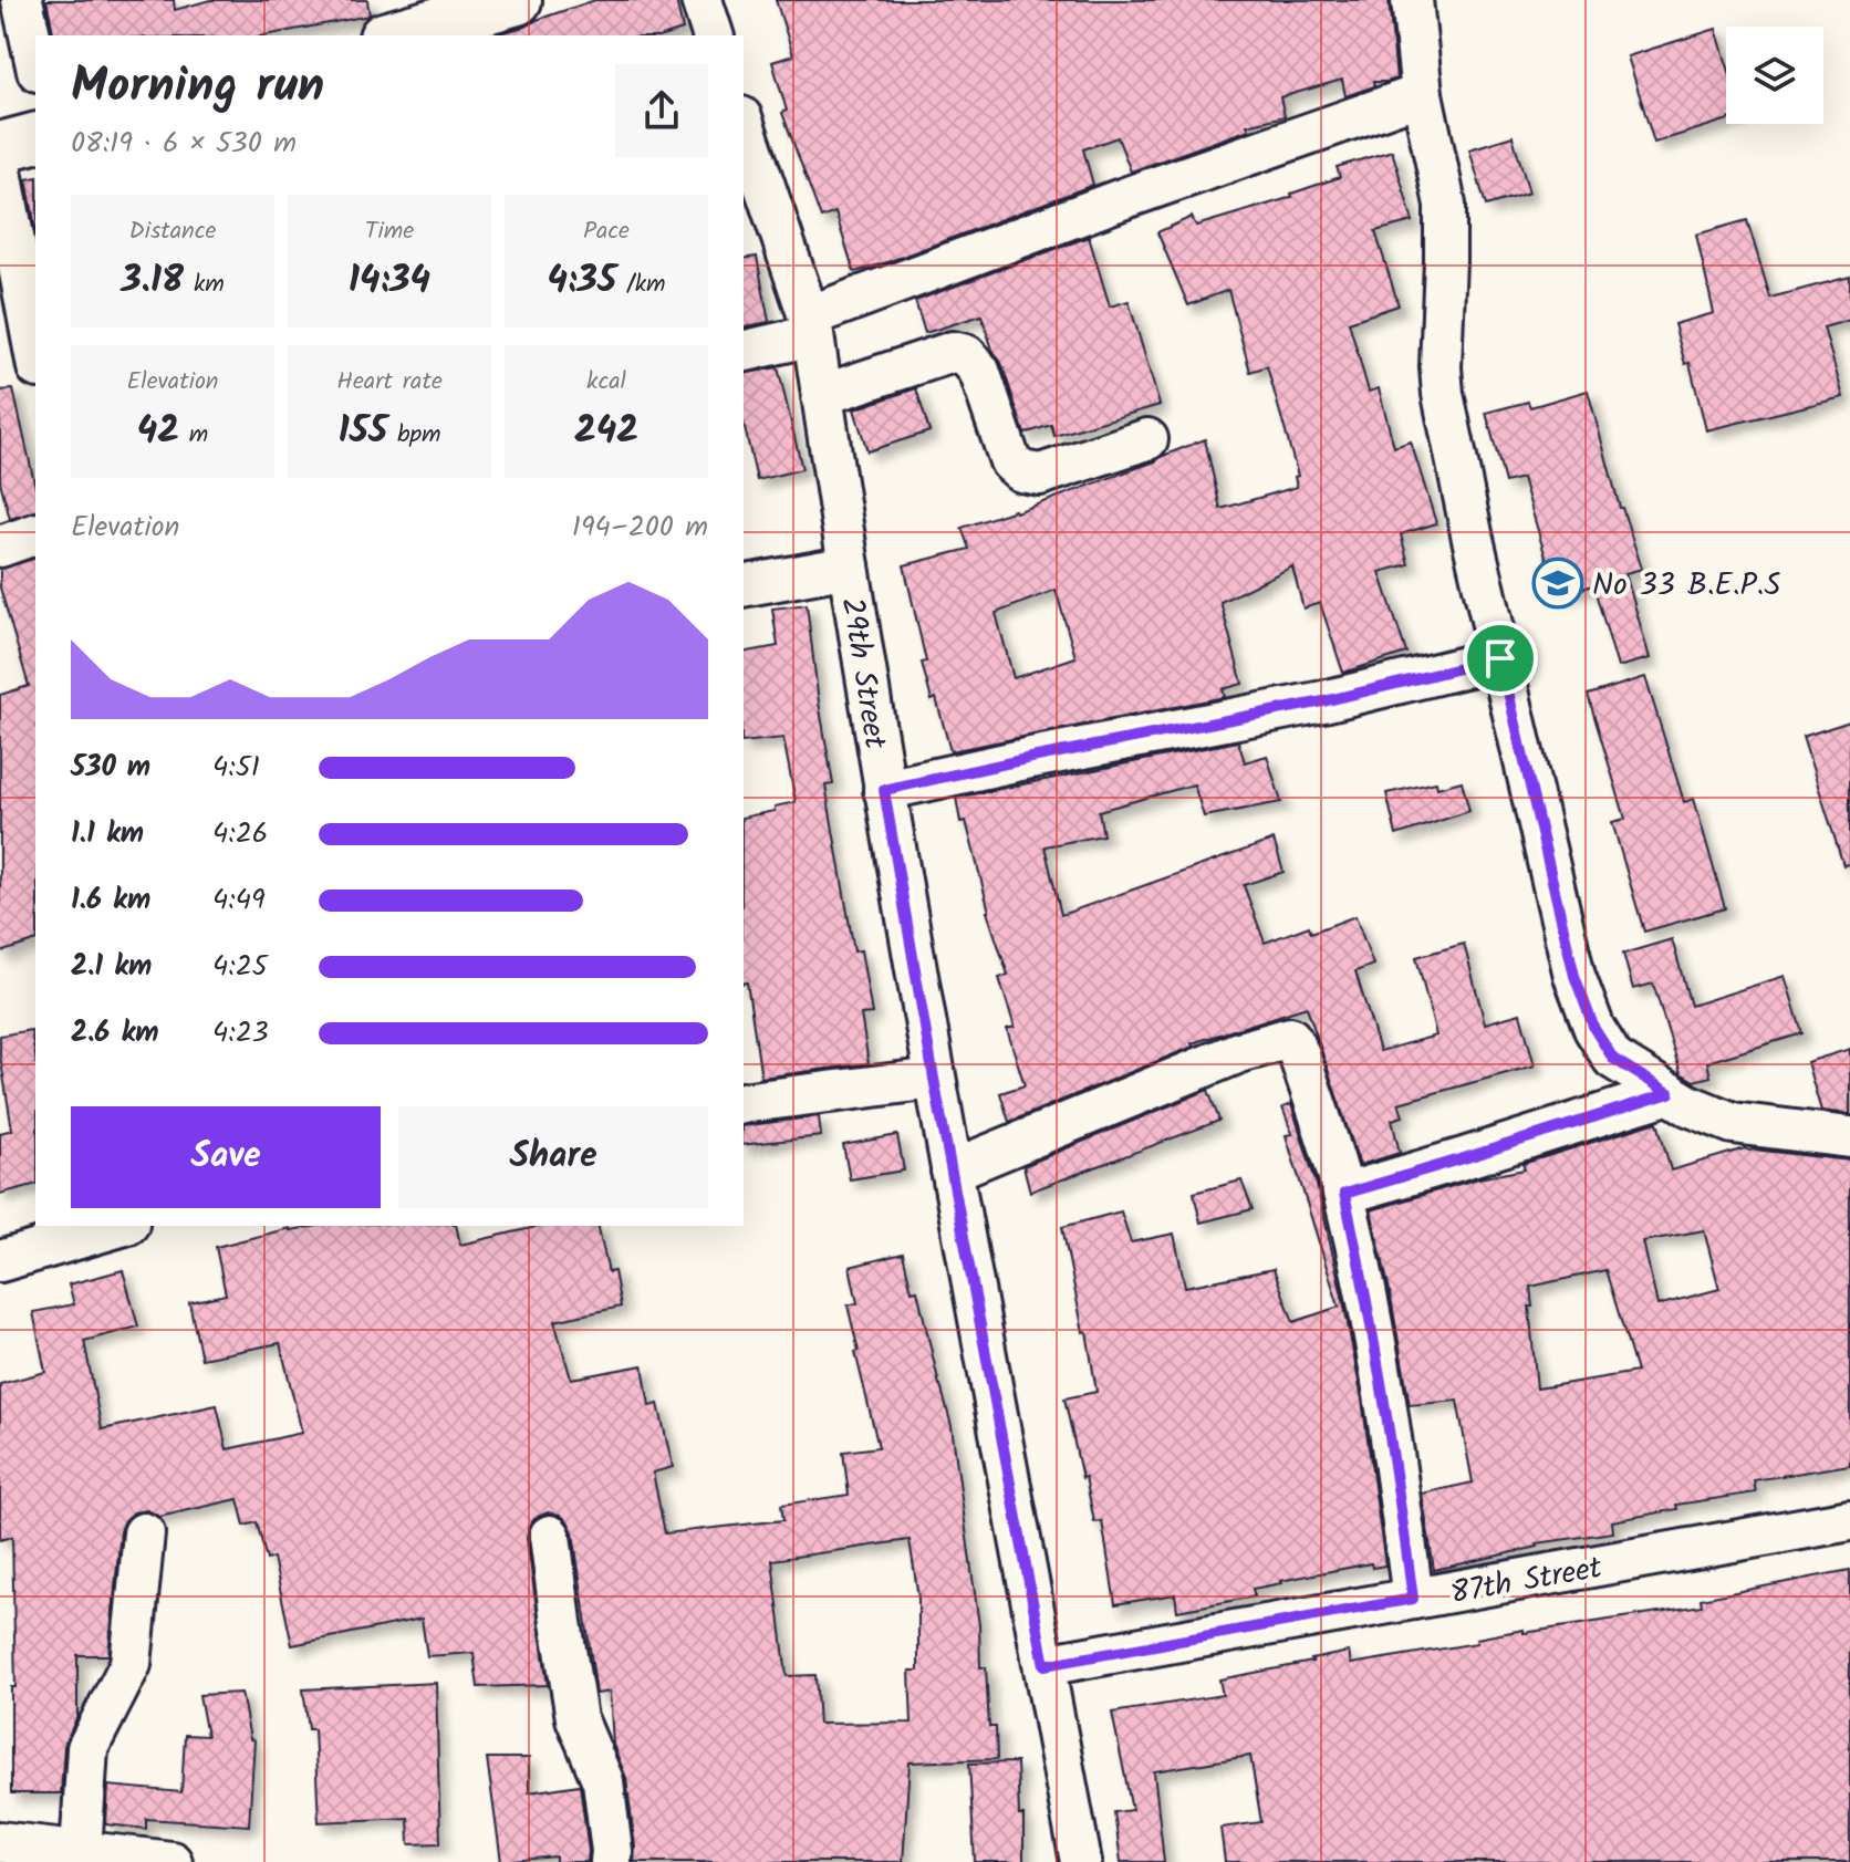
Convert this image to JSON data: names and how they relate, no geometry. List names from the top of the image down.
{
  "streets": {
    "street": ["29th Street", "87th Street"]
  },
  "crossings": [
    ["29th Street", "87th Street"]
  ],
  "places": {
    "school or university": ["No 33 B.E.P.S"]
  },
  "page": {
    "heading": ["Morning run", "08:19 · 6 × 530 m"],
    "stats": [
      ["Distance", "3.18 km"],
      ["Time", "14:34"],
      ["Pace", "4:35 /km"],
      ["Elevation", "42 m"],
      ["Heart rate", "155 bpm"],
      ["kcal", "242"]
    ],
    "chart": ["Elevation", "194–200 m"],
    "list": [
      {
        "name": "530 m",
        "note": "4:51"
      },
      {
        "name": "1.1 km",
        "note": "4:26"
      },
      {
        "name": "1.6 km",
        "note": "4:49"
      },
      {
        "name": "2.1 km",
        "note": "4:25"
      },
      {
        "name": "2.6 km",
        "note": "4:23"
      }
    ],
    "buttons": ["Save", "Share"]
  }
}
